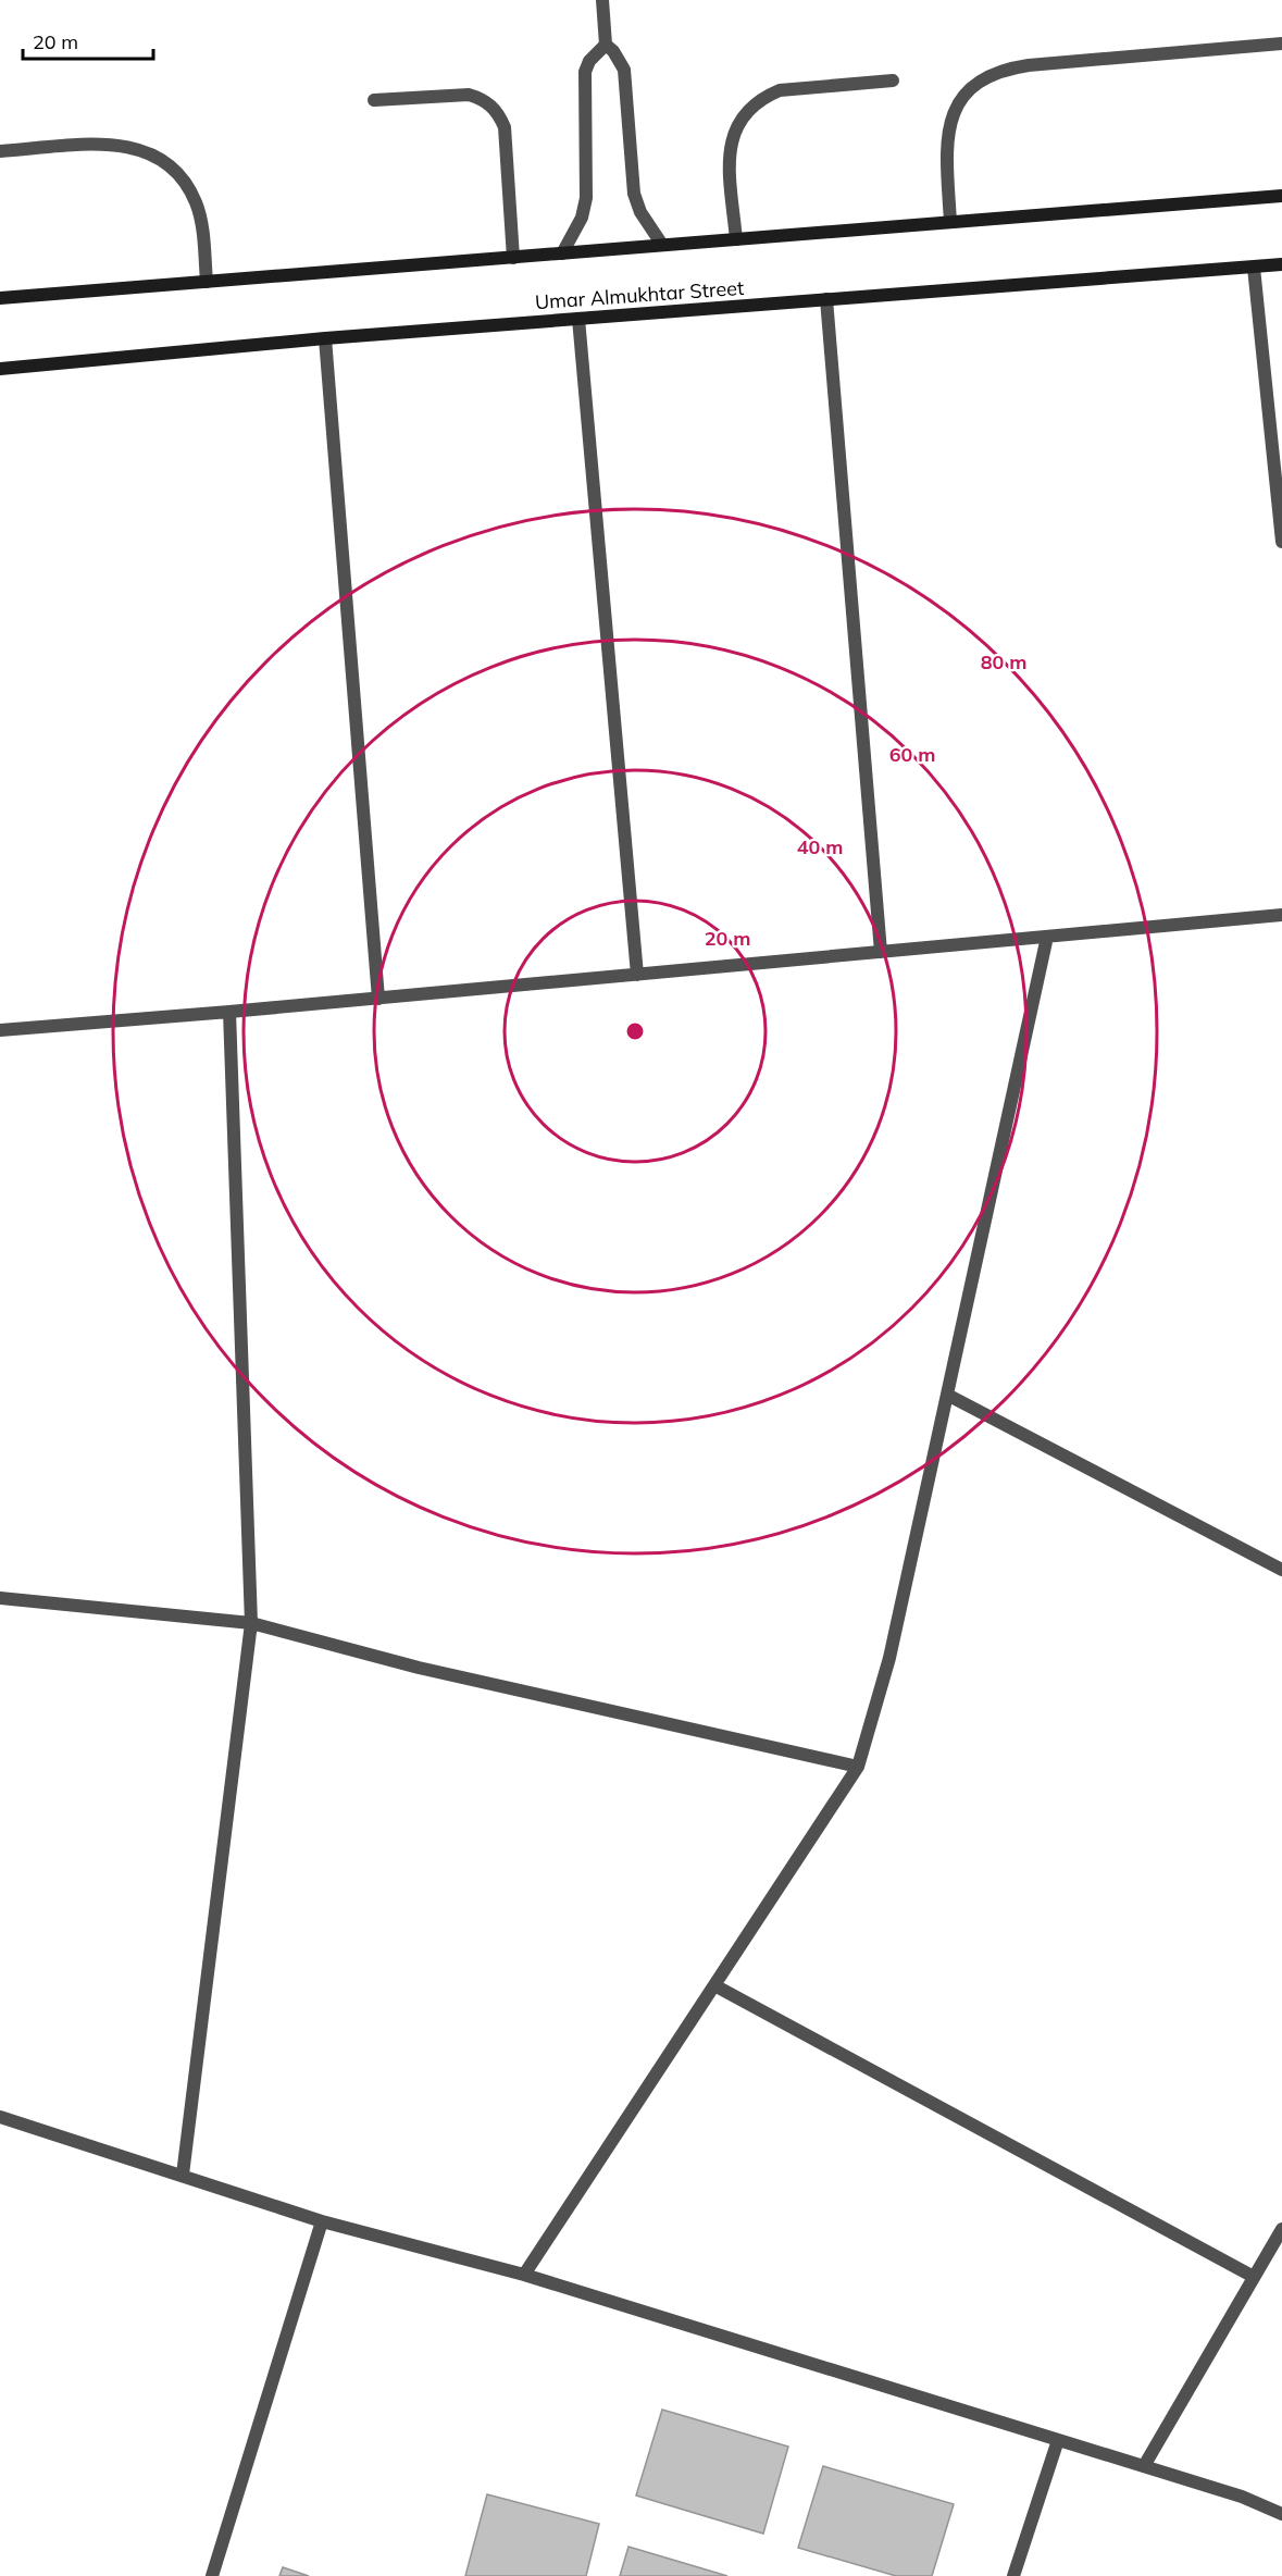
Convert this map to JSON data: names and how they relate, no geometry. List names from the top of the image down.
{
  "streets": {
    "street": ["Umar Almukhtar Street"]
  },
  "scale_bar": "20 m",
  "rings": [
    "80 m",
    "60 m",
    "40 m",
    "20 m"
  ]
}
